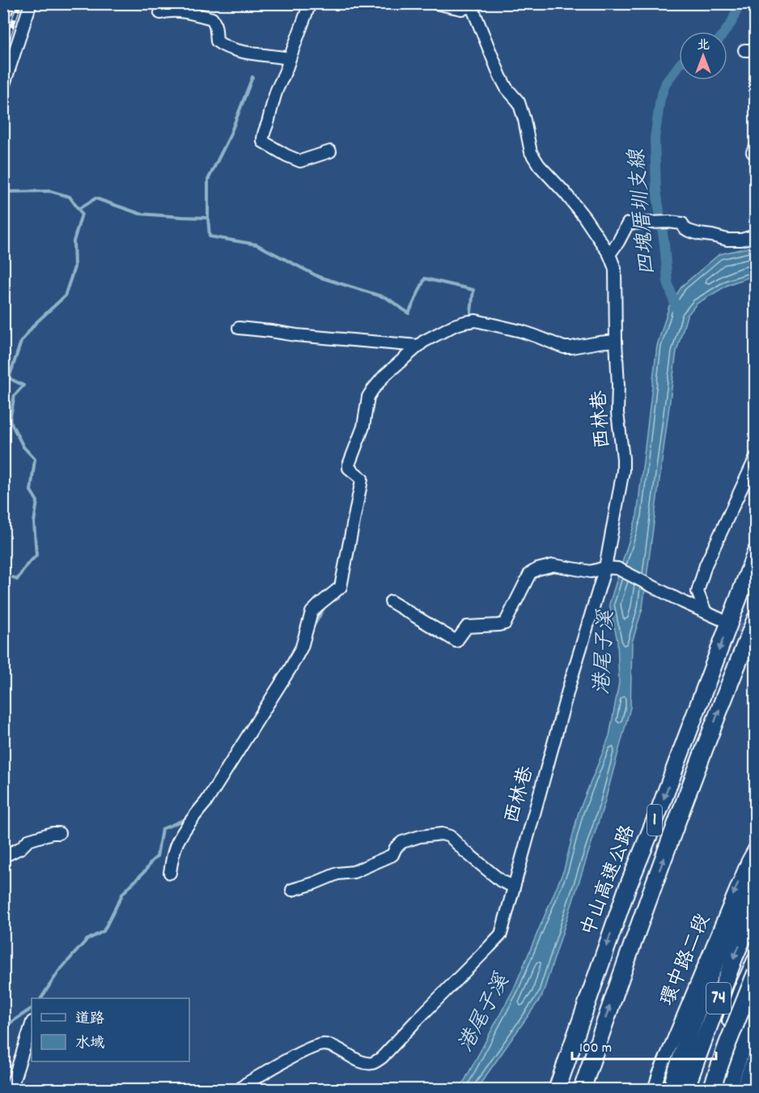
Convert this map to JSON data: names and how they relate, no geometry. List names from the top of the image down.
{
  "streets": {
    "highway": ["1", "中山高速公路", "74"],
    "street": ["西林巷", "環中路二段"]
  },
  "water": ["四塊厝圳支線", "港尾子溪"],
  "legend": ["道路", "水域"],
  "scale_bar": "100 m",
  "north": "top"
}
